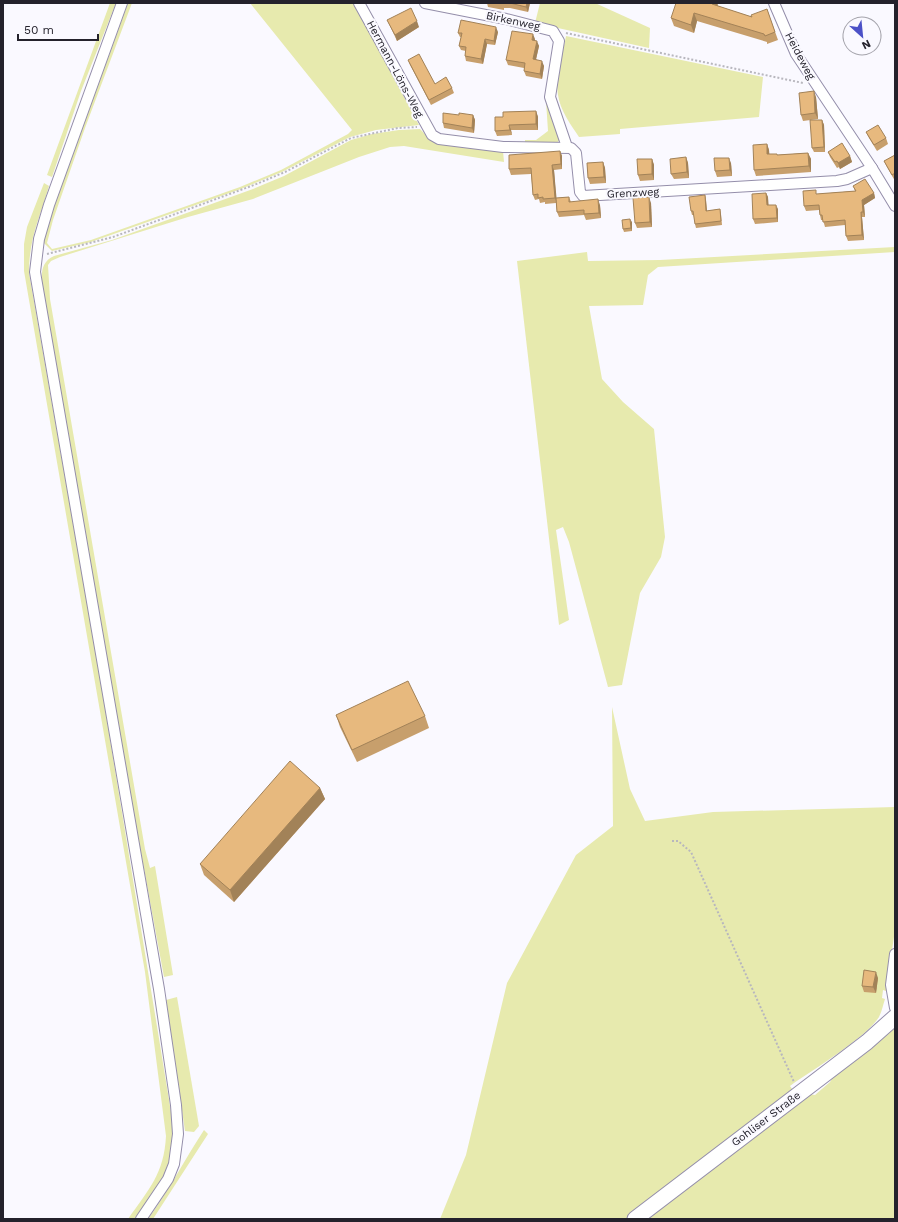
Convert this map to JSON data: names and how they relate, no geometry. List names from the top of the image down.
{
  "streets": {
    "main road": ["Gohliser Straße"],
    "street": [
      "Birkenweg",
      "Heideweg",
      "Hermann-Löns-Weg",
      "Grenzweg"
    ]
  },
  "crossings": [
    ["Birkenweg", "Hermann-Löns-Weg"],
    ["Birkenweg", "Grenzweg"],
    ["Heideweg", "Grenzweg"],
    ["Hermann-Löns-Weg", "Grenzweg"]
  ],
  "scale_bar": "50 m",
  "north": "bottom right"
}
